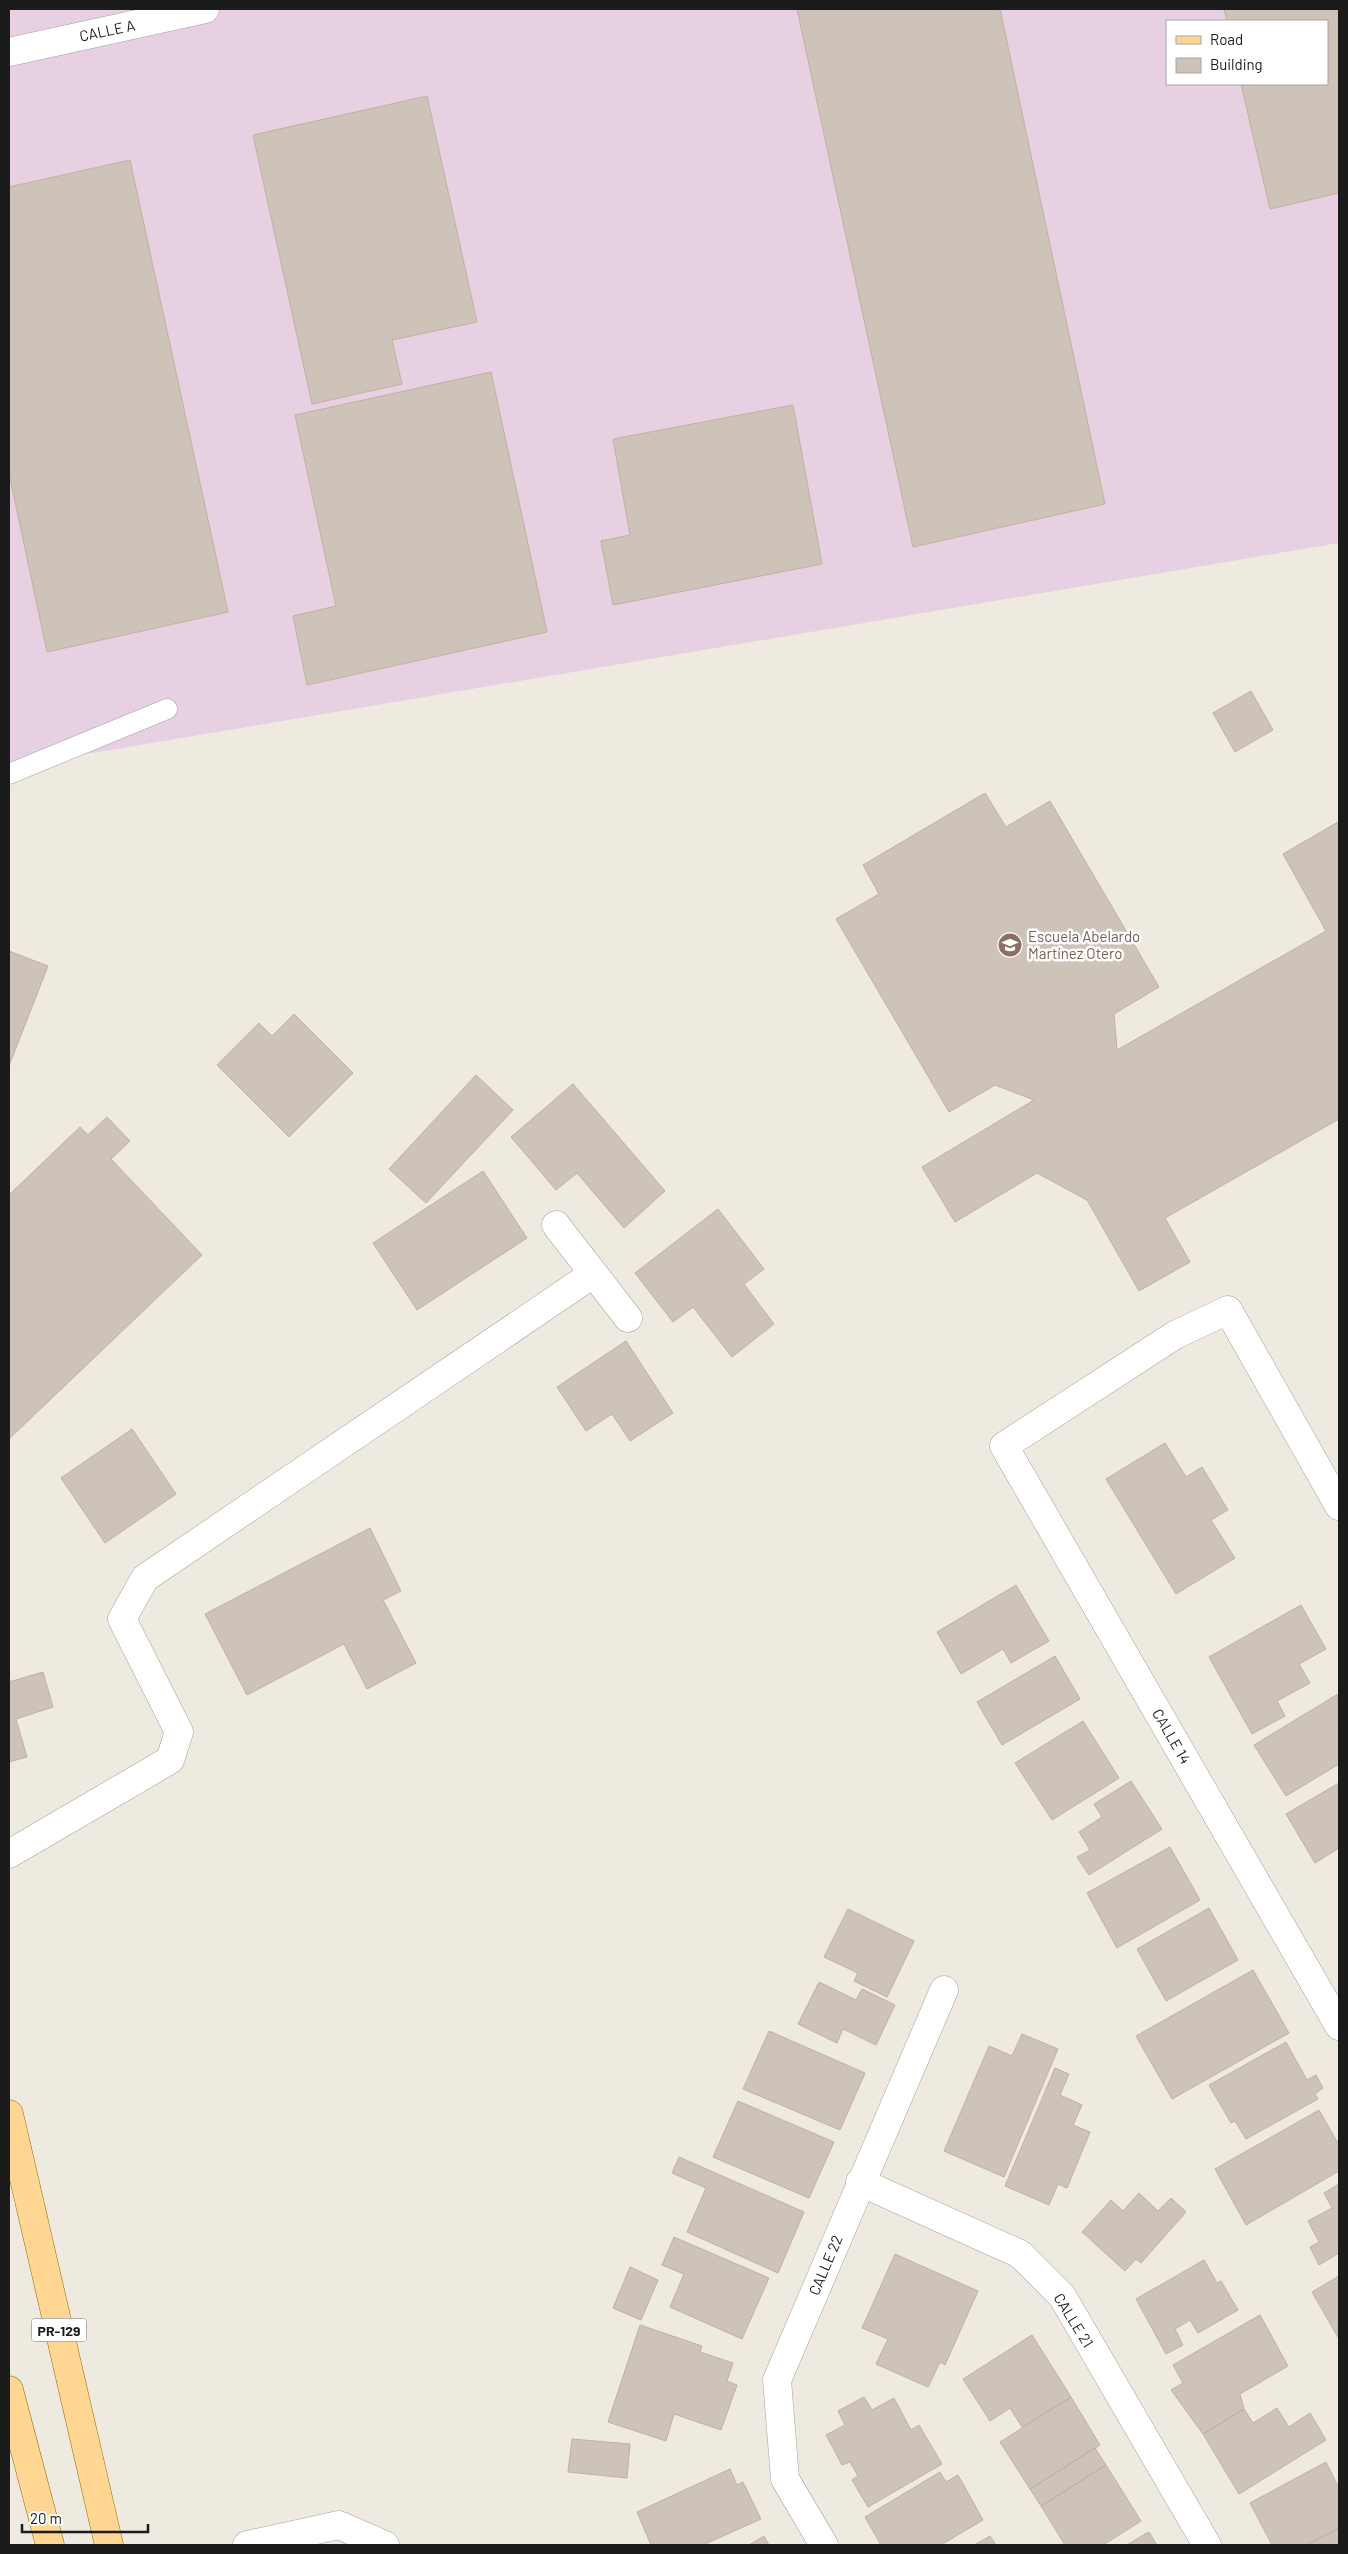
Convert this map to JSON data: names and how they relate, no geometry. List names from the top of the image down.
{
  "streets": {
    "main road": ["PR-129"],
    "street": [
      "CALLE A",
      "CALLE 14",
      "CALLE 22",
      "CALLE 21"
    ]
  },
  "crossings": [
    ["CALLE 22", "CALLE 21"]
  ],
  "places": {
    "school or university": ["Escuela Abelardo Martínez Otero"]
  },
  "legend": ["Road", "Building"],
  "scale_bar": "20 m"
}
